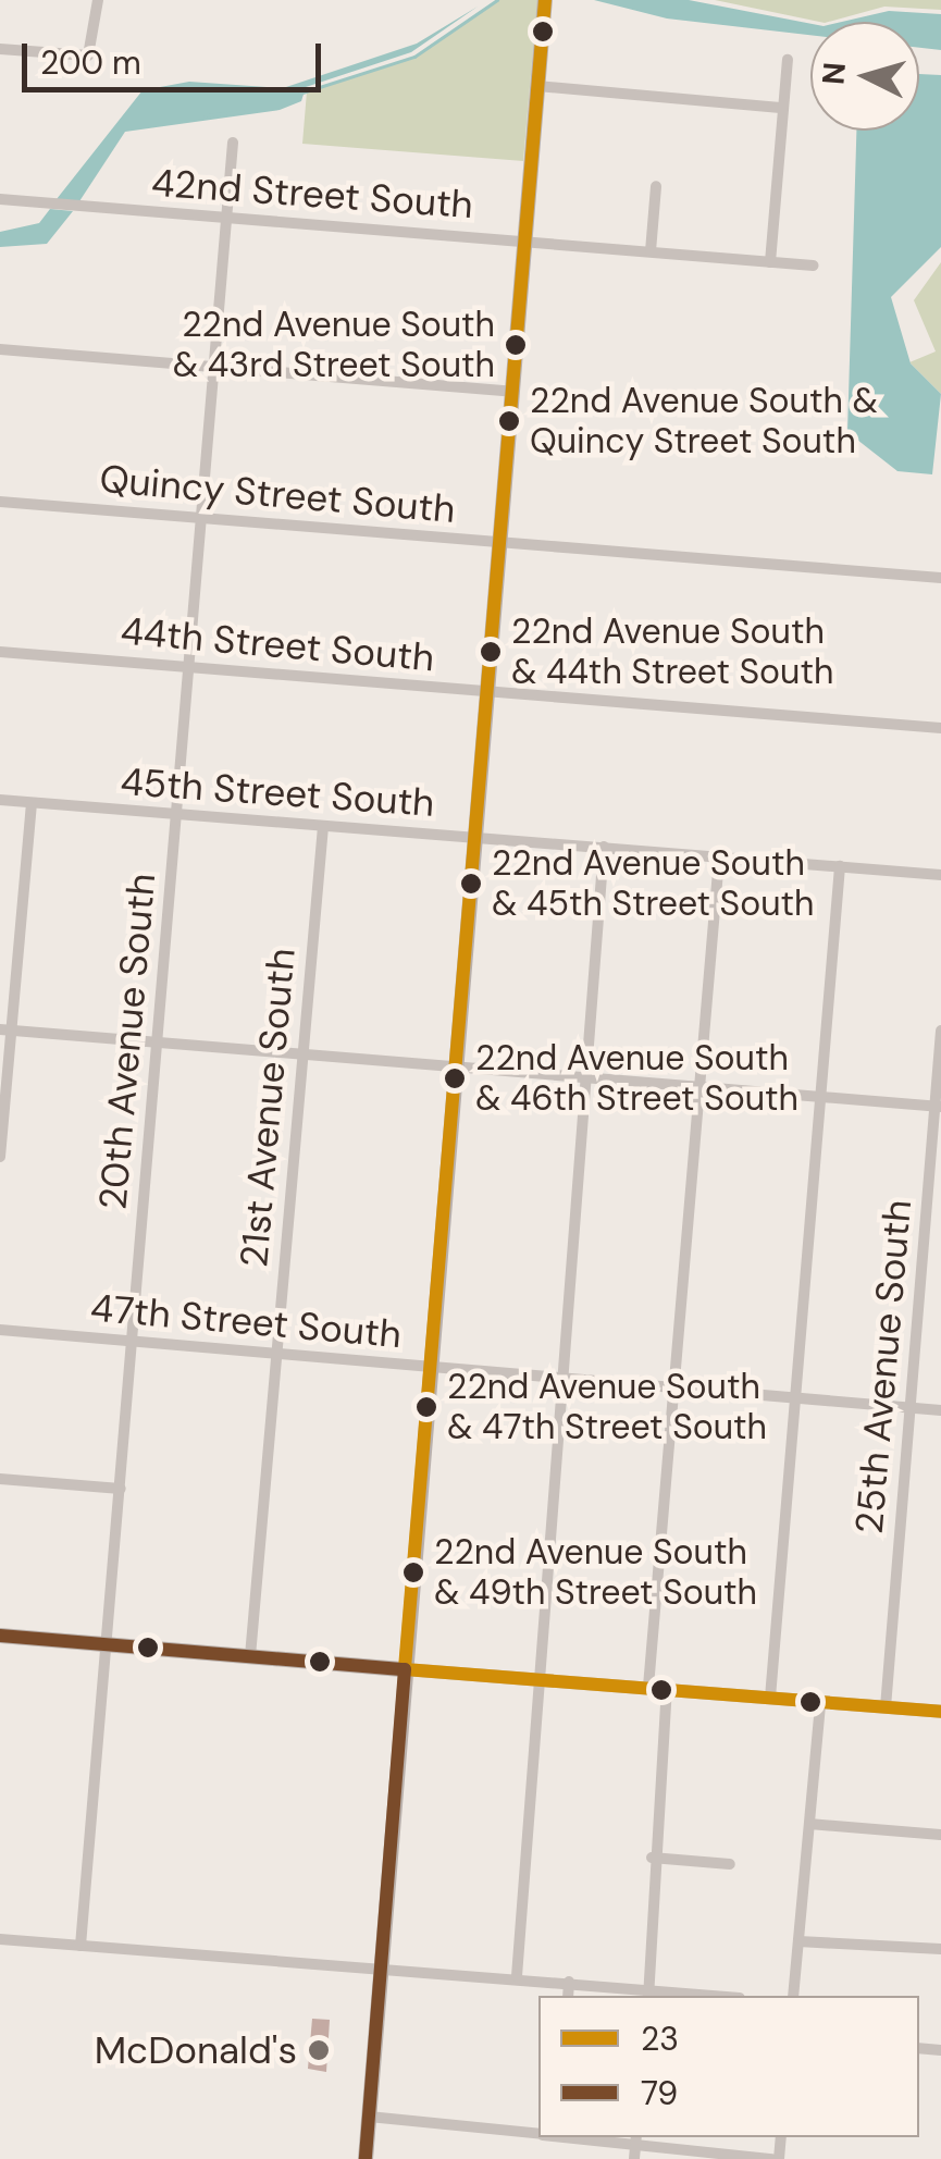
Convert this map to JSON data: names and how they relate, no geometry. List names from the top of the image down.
{
  "streets": {
    "street": [
      "42nd Street South",
      "Quincy Street South",
      "44th Street South",
      "45th Street South",
      "20th Avenue South",
      "21st Avenue South",
      "47th Street South",
      "25th Avenue South"
    ]
  },
  "crossings": [
    ["42nd Street South", "20th Avenue South"],
    ["Quincy Street South", "20th Avenue South"],
    ["44th Street South", "20th Avenue South"],
    ["45th Street South", "20th Avenue South"],
    ["45th Street South", "21st Avenue South"],
    ["20th Avenue South", "47th Street South"],
    ["21st Avenue South", "47th Street South"],
    ["47th Street South", "25th Avenue South"]
  ],
  "places": [
    "22nd Avenue South & 43rd Street South",
    "22nd Avenue South & Quincy Street South",
    "22nd Avenue South & 44th Street South",
    "22nd Avenue South & 45th Street South",
    "22nd Avenue South & 46th Street South",
    "22nd Avenue South & 47th Street South",
    "22nd Avenue South & 49th Street South",
    "McDonald's"
  ],
  "lines": ["transit line 23", "transit line 79"],
  "legend": ["23", "79"],
  "scale_bar": "200 m",
  "north": "left"
}
